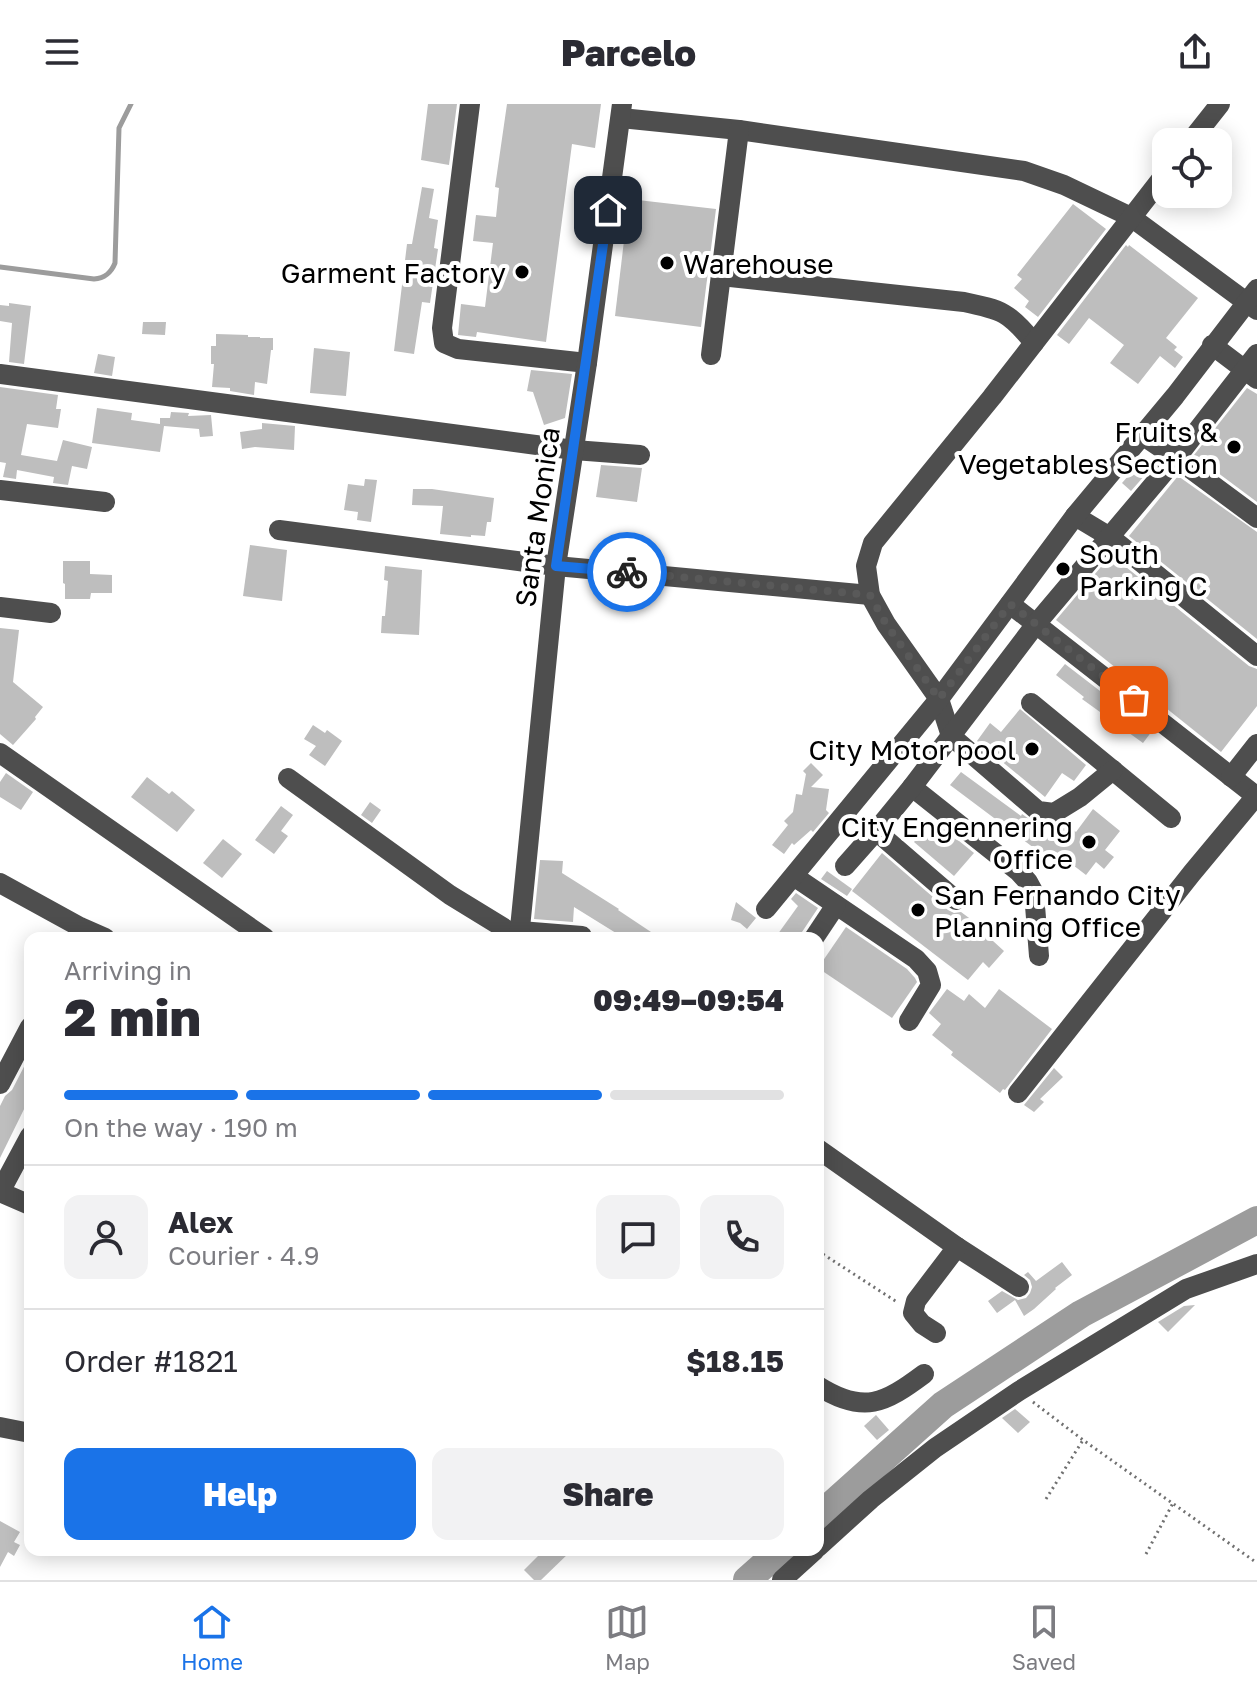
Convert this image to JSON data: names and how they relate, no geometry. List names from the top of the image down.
{
  "streets": {
    "street": ["Santa Monica"]
  },
  "places": [
    "Warehouse",
    "Garment Factory",
    "Fruits & Vegetables Section",
    "South Parking C",
    "City Motor pool",
    "City Engennering Office",
    "San Fernando City Planning Office"
  ],
  "page": {
    "header": "Parcelo",
    "heading": ["2 min", "Arriving in", "09:49–09:54"],
    "panel": [
      "Alex",
      "Courier · 4.9",
      "Order #1821",
      "$18.15"
    ],
    "bar": "On the way · 190 m",
    "buttons": ["Help", "Share"],
    "tabs": ["Home", "Map", "Saved"]
  }
}
